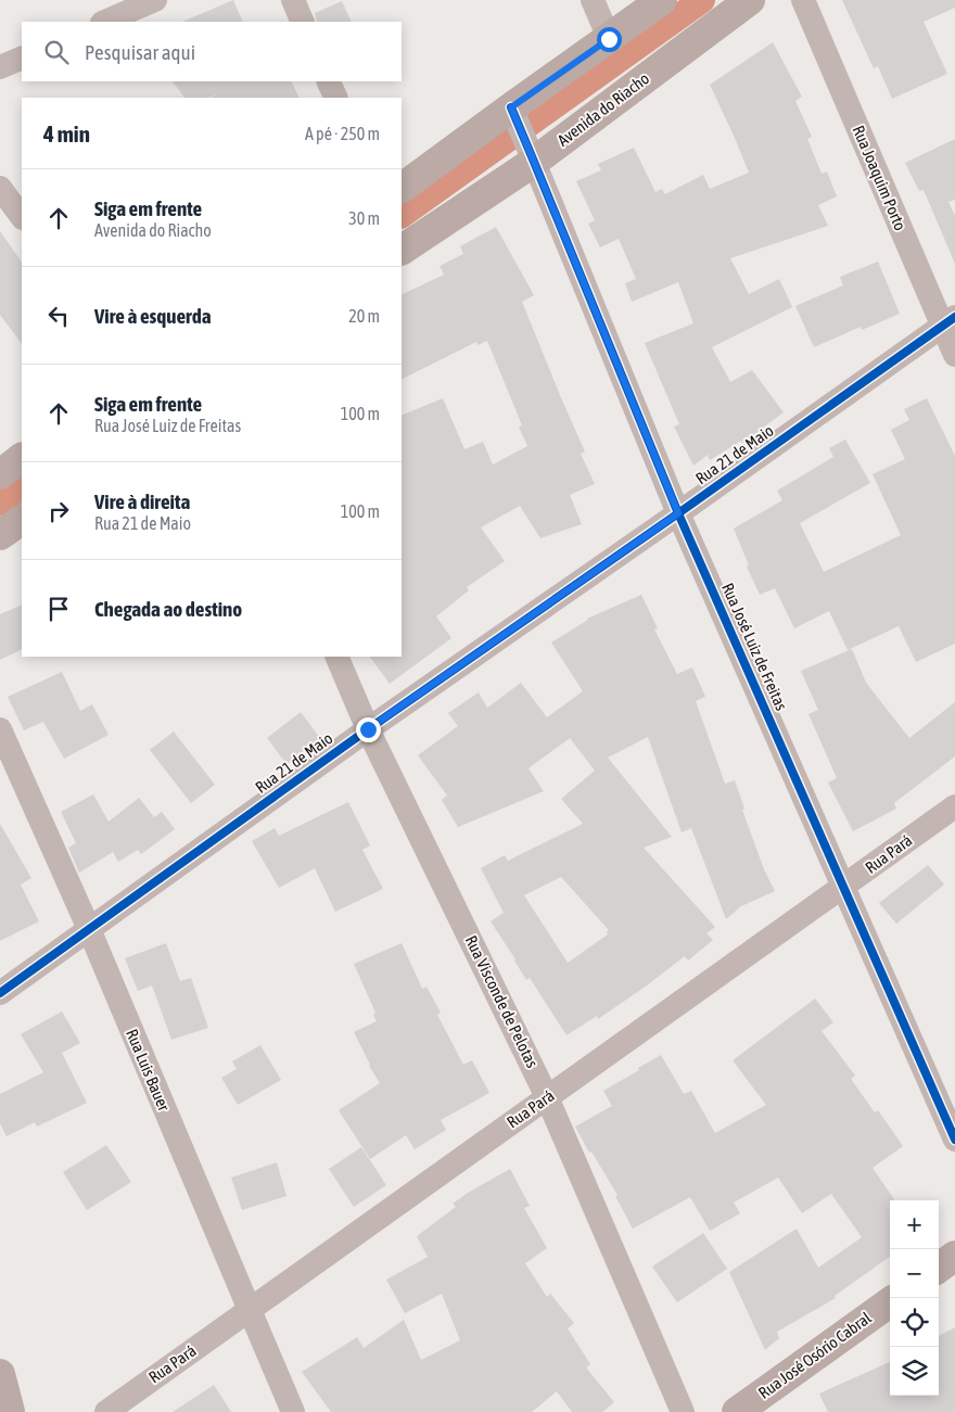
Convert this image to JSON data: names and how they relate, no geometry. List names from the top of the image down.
{
  "streets": {
    "main road": ["Avenida do Riacho", "Rua José Osório Cabral"],
    "street": [
      "Rua Joaquim Porto",
      "Rua 21 de Maio",
      "Rua José Luiz de Freitas",
      "Rua Pará",
      "Rua Visconde de Pelotas",
      "Rua Luis Bauer"
    ]
  },
  "crossings": [
    ["Avenida do Riacho", "Rua José Luiz de Freitas"],
    ["Rua Joaquim Porto", "Rua 21 de Maio"],
    ["Rua 21 de Maio", "Rua José Luiz de Freitas"],
    ["Rua 21 de Maio", "Rua Visconde de Pelotas"],
    ["Rua 21 de Maio", "Rua Luis Bauer"],
    ["Rua José Luiz de Freitas", "Rua Pará"],
    ["Rua Pará", "Rua Visconde de Pelotas"],
    ["Rua Pará", "Rua Luis Bauer"]
  ],
  "page": {
    "search": "Pesquisar aqui",
    "heading": ["4 min", "A pé · 250 m"],
    "list": [
      ["Siga em frente", "Avenida do Riacho", "30 m"],
      ["Vire à esquerda", "20 m"],
      ["Siga em frente", "Rua José Luiz de Freitas", "100 m"],
      ["Vire à direita", "Rua 21 de Maio", "100 m"],
      "Chegada ao destino"
    ],
    "map_buttons": ["+", "−"]
  }
}
